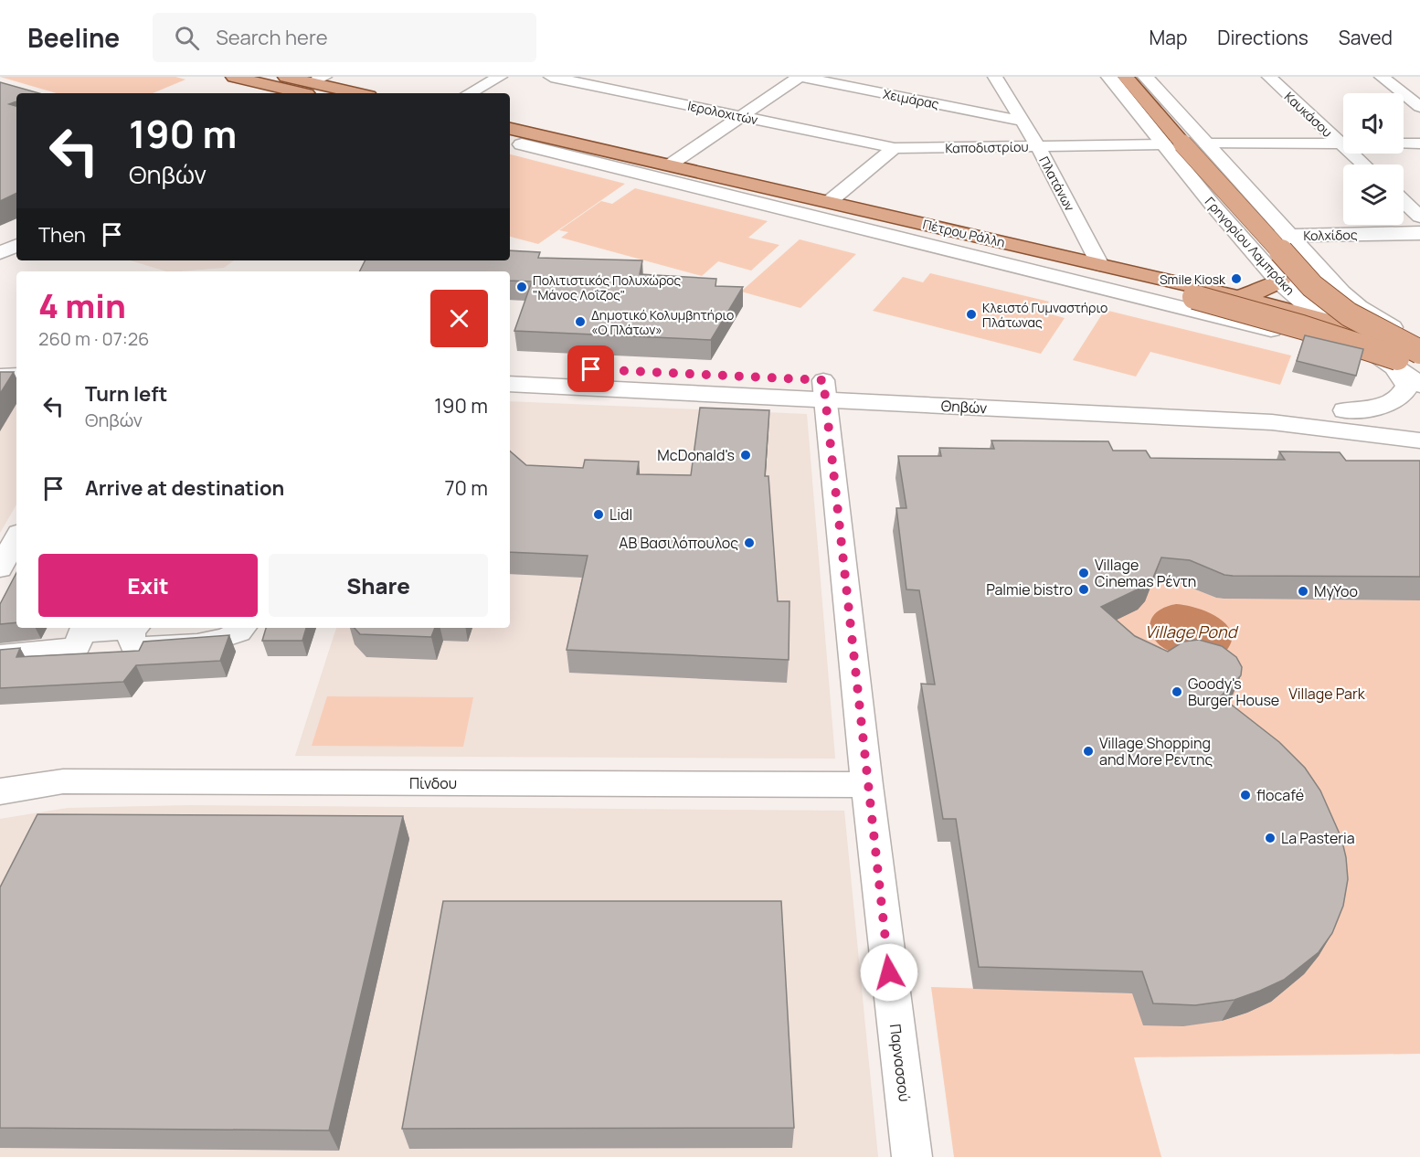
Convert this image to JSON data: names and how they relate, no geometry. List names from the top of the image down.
{
  "streets": {
    "main road": [
      "Πέτρου Ράλλη",
      "Κολχίδος",
      "Γρηγορίου Λαμπράκη",
      "Θηβών"
    ],
    "street": [
      "Χειμάρας",
      "Ιερολοχιτών",
      "Καυκάσου",
      "Καποδιστρίου",
      "Πλατάνων",
      "Πίνδου",
      "Παρνασσού"
    ]
  },
  "crossings": [
    ["Χειμάρας", "Πλατάνων"],
    ["Ιερολοχιτών", "Καποδιστρίου"],
    ["Καποδιστρίου", "Πλατάνων"],
    ["Καποδιστρίου", "Γρηγορίου Λαμπράκη"],
    ["Πλατάνων", "Πέτρου Ράλλη"],
    ["Πέτρου Ράλλη", "Γρηγορίου Λαμπράκη"],
    ["Κολχίδος", "Γρηγορίου Λαμπράκη"],
    ["Θηβών", "Παρνασσού"],
    ["Πίνδου", "Παρνασσού"]
  ],
  "water": ["Village Pond"],
  "parks": ["Village Park"],
  "places": [
    "Smile Kiosk",
    "Πολιτιστικός Πολυχώρος \"Μάνος Λοΐζος\"",
    "Κλειστό Γυμναστήριο Πλάτωνας",
    "Δημοτικό Κολυμβητήριο «Ο Πλάτων»",
    "McDonald's",
    "Lidl",
    "ΑΒ Βασιλόπουλος",
    "Village Cinemas Ρέντη",
    "Palmie bistro",
    "MyYoo",
    "Goody's Burger House",
    "Village Shopping and More Ρεντης",
    "flocafé",
    "La Pasteria"
  ],
  "page": {
    "header": "Beeline",
    "search": "Search here",
    "nav": ["Map", "Directions", "Saved"],
    "turn": ["190 m", "Θηβών"],
    "then": "Then",
    "heading": ["4 min", "260 m · 07:26"],
    "list": [
      {
        "name": "Turn left",
        "note": "Θηβών",
        "value": "190 m"
      },
      {
        "name": "Arrive at destination",
        "value": "70 m"
      }
    ],
    "buttons": ["Exit", "Share"]
  }
}
